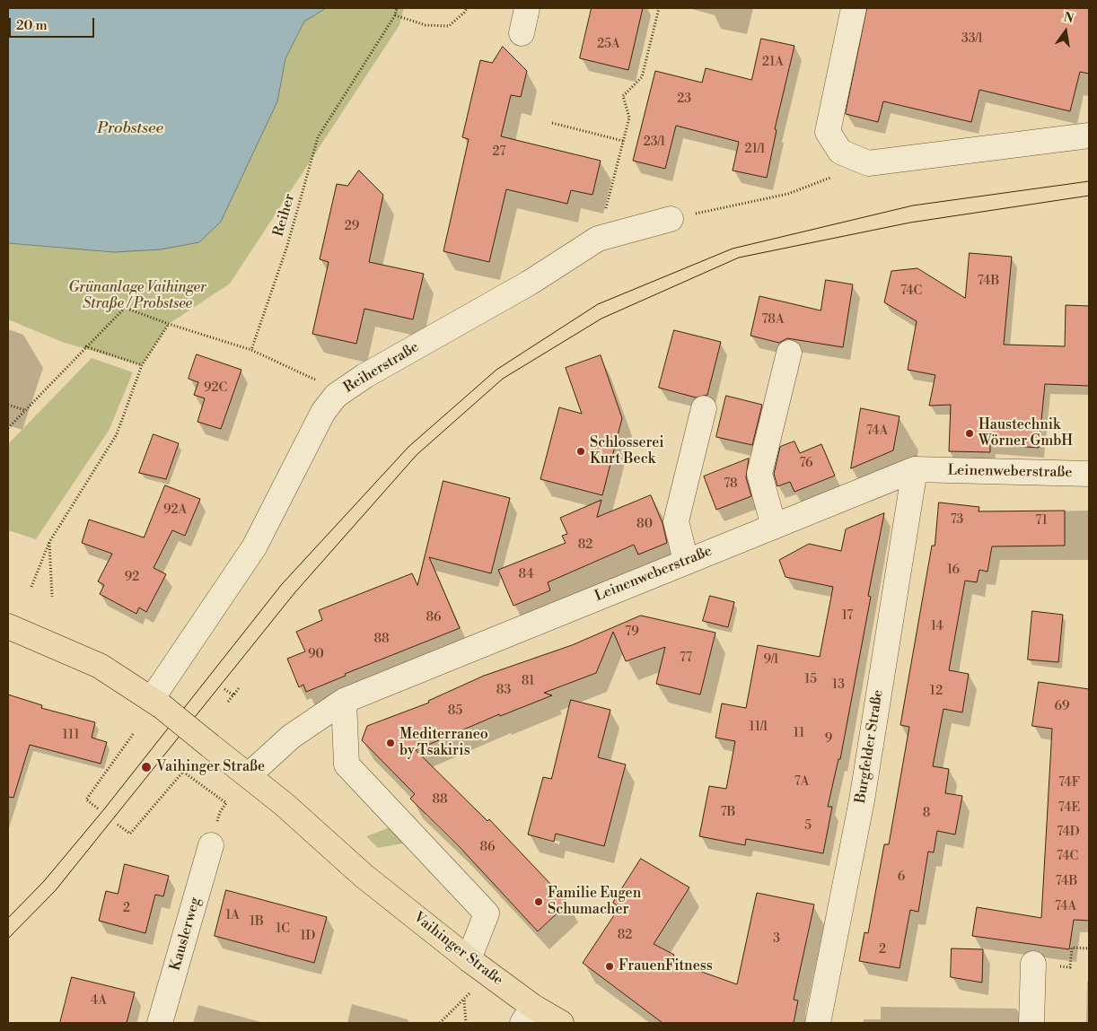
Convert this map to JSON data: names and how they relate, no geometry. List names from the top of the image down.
{
  "streets": {
    "main road": ["Vaihinger Straße"],
    "street": [
      "Reiherstraße",
      "Leinenweberstraße",
      "Burgfelder Straße",
      "Kauslerweg"
    ],
    "path": ["Reiher"]
  },
  "crossings": [
    ["Reiherstraße", "Vaihinger Straße"],
    ["Leinenweberstraße", "Burgfelder Straße"],
    ["Leinenweberstraße", "Vaihinger Straße"]
  ],
  "water": ["Probstsee"],
  "parks": ["Grünanlage Vaihinger Straße / Probstsee"],
  "places": [
    "Haustechnik Wörner GmbH",
    "Schlosserei Kurt Beck",
    "Mediterraneo by Tsakiris",
    "Vaihinger Straße",
    "Familie Eugen Schumacher",
    "FrauenFitness"
  ],
  "house_numbers": [
    "33/1",
    "25A",
    "21A",
    "23",
    "23/1",
    "21/1",
    "27",
    "29",
    "74B",
    "74C",
    "78A",
    "92C",
    "74A",
    "76",
    "78",
    "92A",
    "73",
    "71",
    "80",
    "82",
    "16",
    "84",
    "92",
    "17",
    "86",
    "14",
    "79",
    "88",
    "90",
    "77",
    "9/1",
    "15",
    "81",
    "13",
    "83",
    "12",
    "69",
    "85",
    "11/1",
    "11",
    "111",
    "9",
    "7A",
    "74F",
    "88",
    "74E",
    "7B",
    "8",
    "5",
    "74D",
    "86",
    "74C",
    "6",
    "74B",
    "74A",
    "2",
    "1A",
    "1B",
    "1C",
    "82",
    "1D",
    "3",
    "2",
    "4A"
  ],
  "scale_bar": "20 m",
  "north": "top"
}
